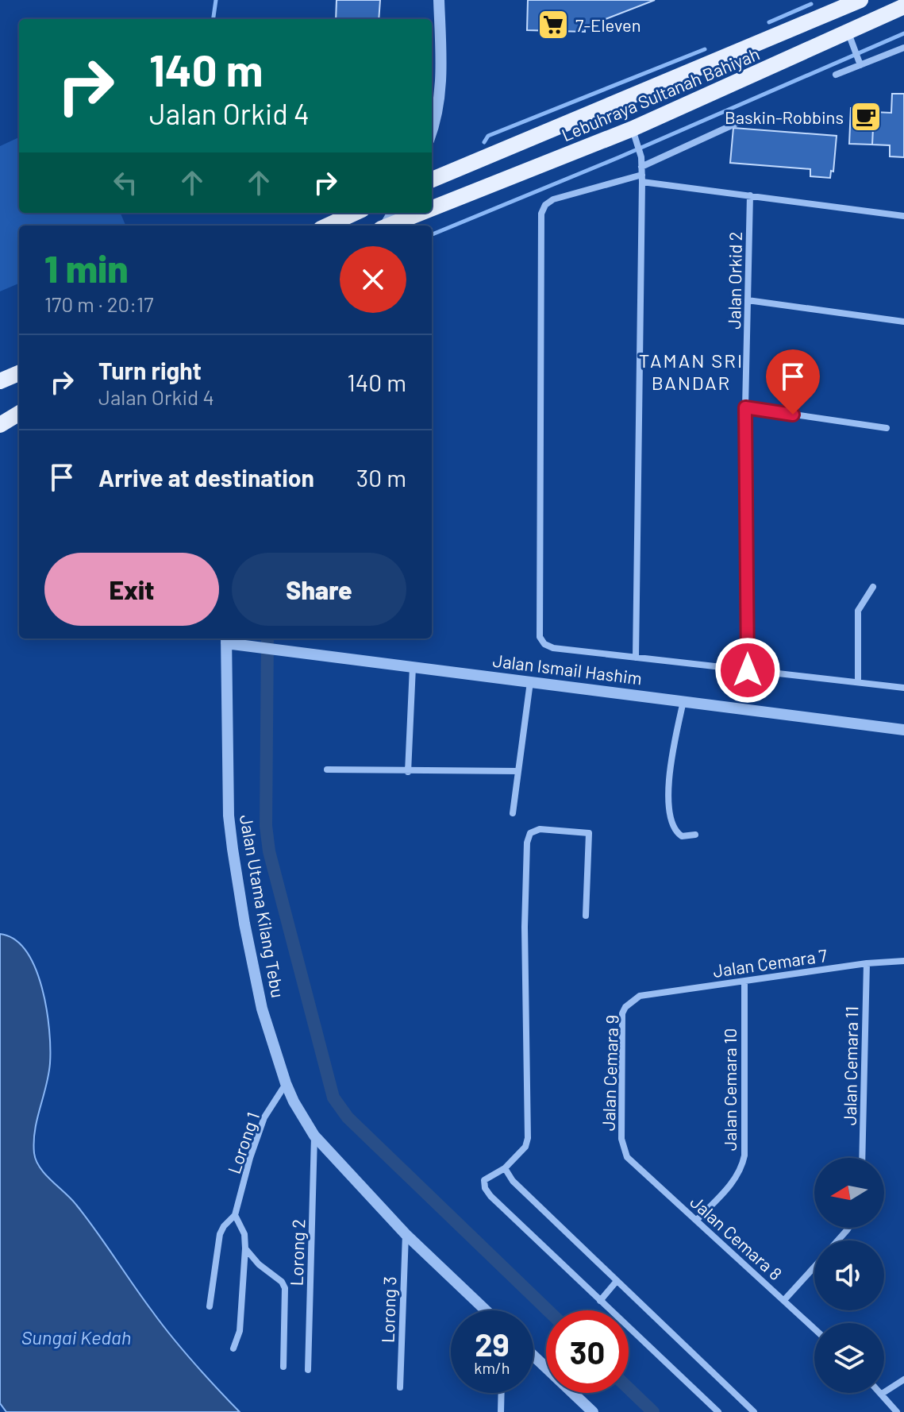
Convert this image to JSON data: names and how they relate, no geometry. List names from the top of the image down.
{
  "streets": {
    "main road": ["Lebuhraya Sultanah Bahiyah"],
    "street": [
      "Jalan Orkid 2",
      "Jalan Ismail Hashim",
      "Jalan Utama Kilang Tebu",
      "Jalan Cemara 7",
      "Jalan Cemara 11",
      "Jalan Cemara 9",
      "Jalan Cemara 10",
      "Lorong 1",
      "Jalan Cemara 8",
      "Lorong 2",
      "Lorong 3"
    ]
  },
  "crossings": [
    ["Jalan Ismail Hashim", "Jalan Utama Kilang Tebu"],
    ["Jalan Utama Kilang Tebu", "Lorong 1"],
    ["Jalan Utama Kilang Tebu", "Lorong 2"],
    ["Jalan Utama Kilang Tebu", "Lorong 3"],
    ["Jalan Cemara 7", "Jalan Cemara 11"],
    ["Jalan Cemara 7", "Jalan Cemara 9"],
    ["Jalan Cemara 7", "Jalan Cemara 10"],
    ["Jalan Cemara 9", "Jalan Cemara 8"],
    ["Jalan Cemara 10", "Jalan Cemara 8"]
  ],
  "districts": ["TAMAN SRI BANDAR"],
  "water": ["Sungai Kedah"],
  "places": {
    "supermarket": ["7-Eleven"],
    "cafe": ["Baskin-Robbins"]
  },
  "north": "left",
  "page": {
    "turn": ["140 m", "Jalan Orkid 4"],
    "heading": ["1 min", "170 m · 20:17"],
    "list": [
      {
        "name": "Turn right",
        "note": "Jalan Orkid 4",
        "value": "140 m"
      },
      {
        "name": "Arrive at destination",
        "value": "30 m"
      }
    ],
    "buttons": ["Exit", "Share"],
    "speed": "29 km/h",
    "limit": "30"
  }
}
